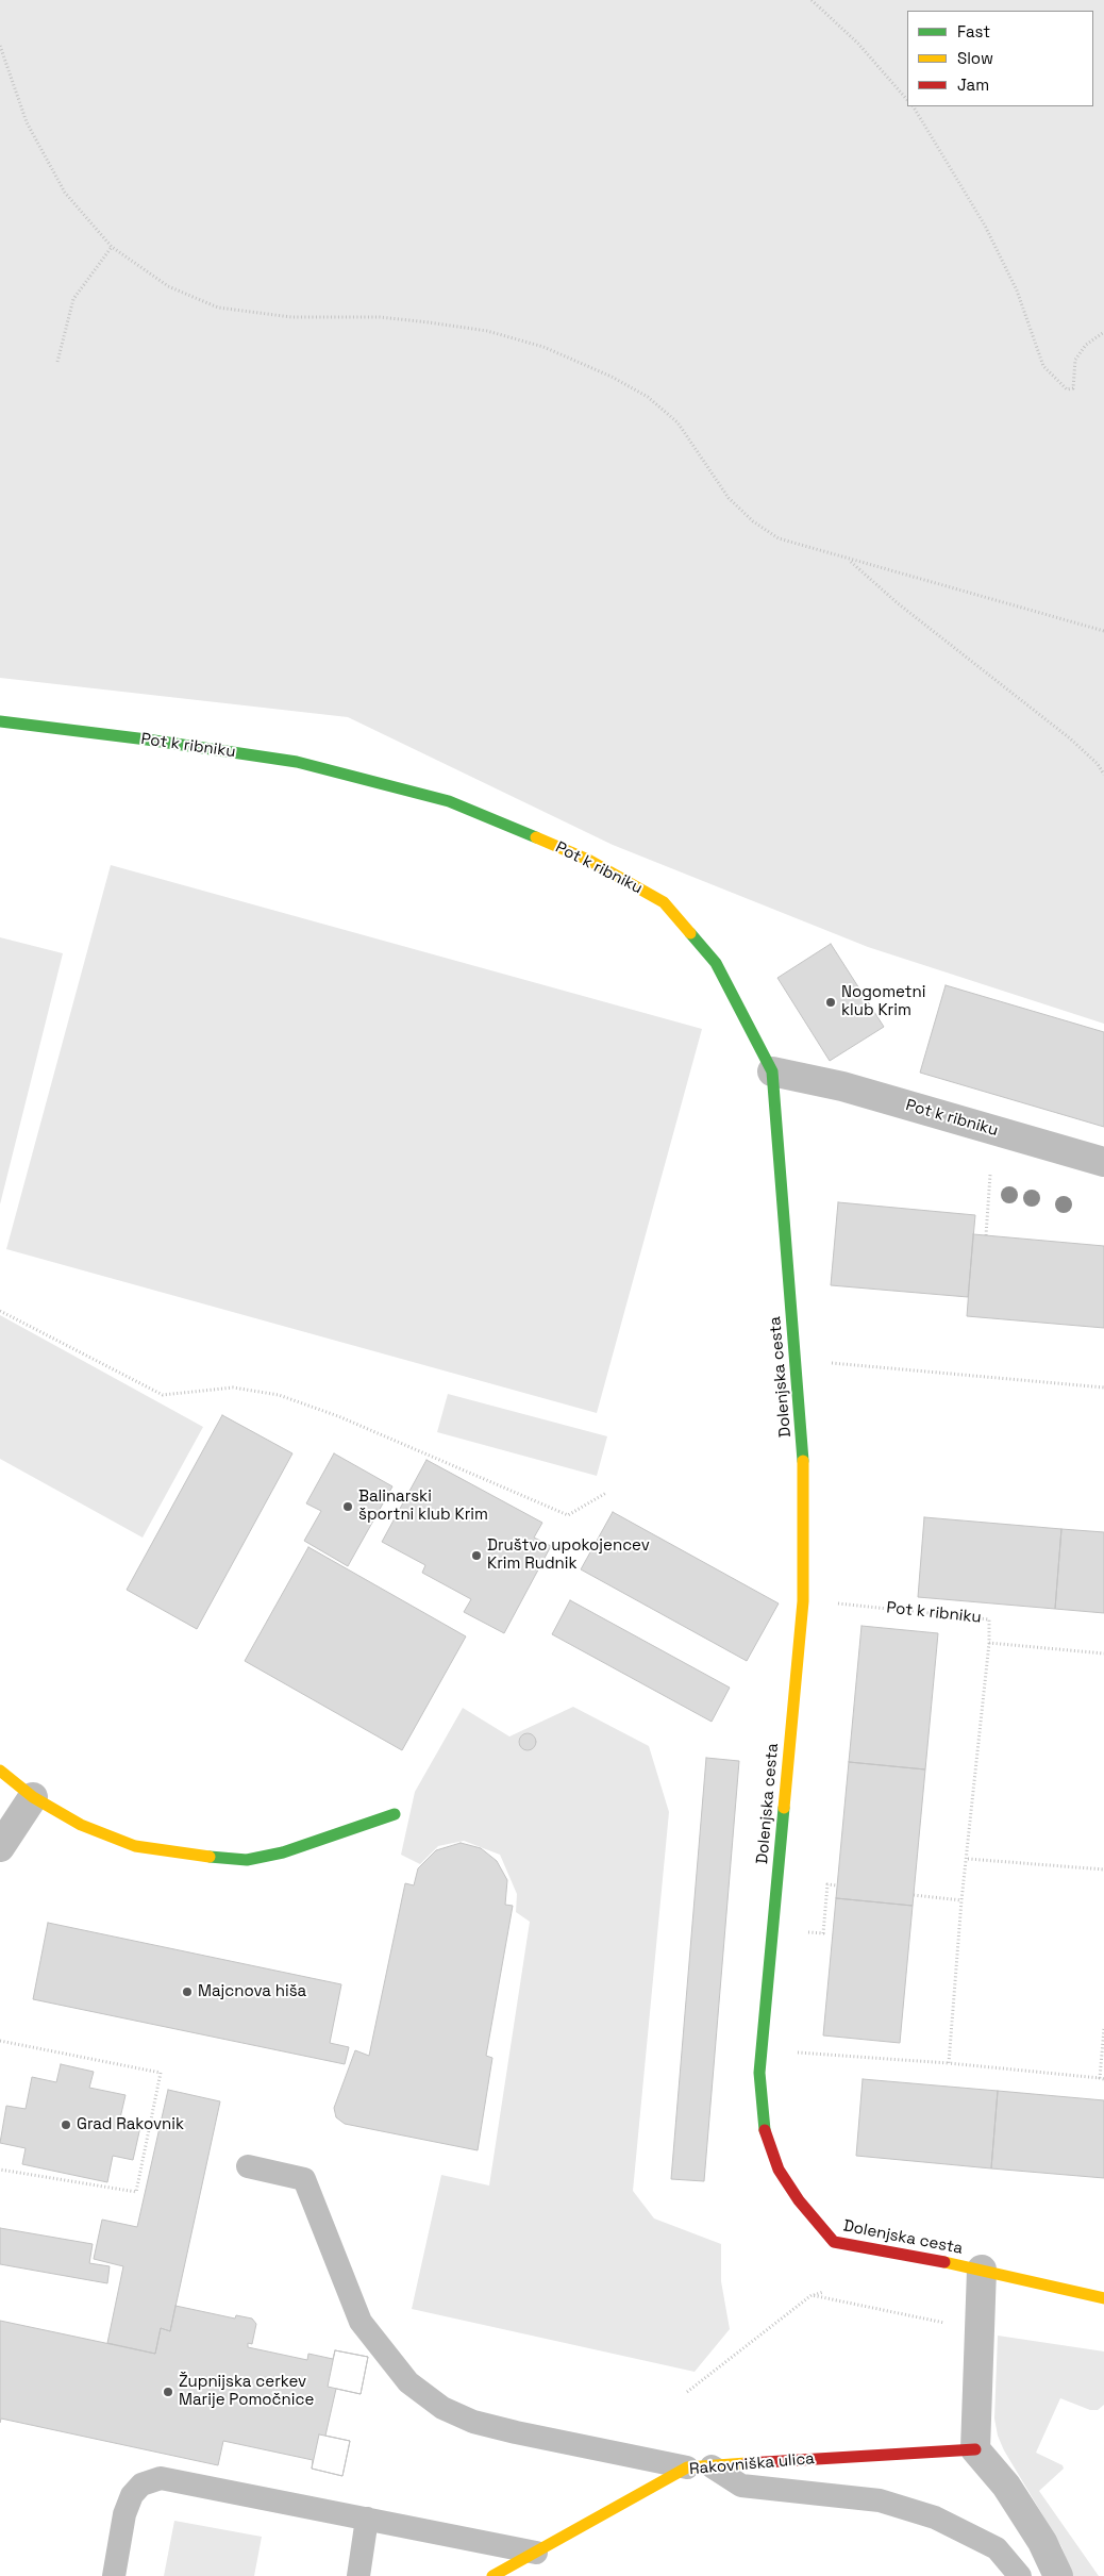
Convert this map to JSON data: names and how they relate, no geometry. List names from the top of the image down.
{
  "streets": {
    "street": ["Pot k ribniku", "Dolenjska cesta", "Rakovniška ulica"]
  },
  "crossings": [
    ["Pot k ribniku", "Dolenjska cesta"]
  ],
  "places": [
    "Nogometni klub Krim",
    "Balinarski športni klub Krim",
    "Društvo upokojencev Krim Rudnik",
    "Majcnova hiša",
    "Grad Rakovnik",
    "Župnijska cerkev Marije Pomočnice"
  ],
  "legend": ["Fast", "Slow", "Jam"]
}
